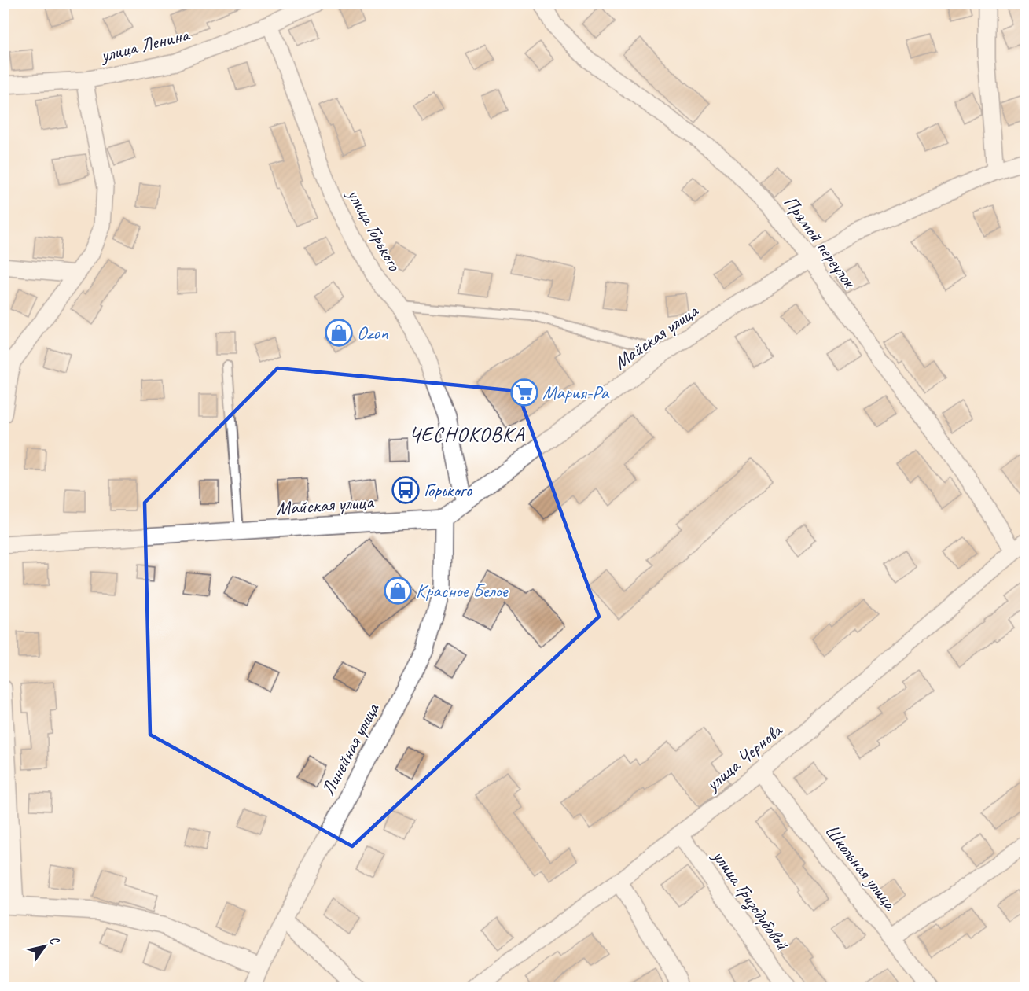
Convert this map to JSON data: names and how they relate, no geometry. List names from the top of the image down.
{
  "streets": {
    "street": [
      "улица Ленина",
      "улица Горького",
      "Прямой переулок",
      "Майская улица",
      "Линейная улица",
      "улица Чернова",
      "Школьная улица",
      "улица Гризодубовой"
    ]
  },
  "crossings": [
    ["улица Ленина", "улица Горького"],
    ["улица Горького", "Майская улица"],
    ["Прямой переулок", "Майская улица"],
    ["Прямой переулок", "улица Чернова"],
    ["Майская улица", "Линейная улица"],
    ["улица Чернова", "Школьная улица"],
    ["улица Чернова", "улица Гризодубовой"]
  ],
  "districts": ["ЧЕСНОКОВКА"],
  "places": {
    "shop": ["Ozon", "Красное Белое"],
    "supermarket": ["Мария-Ра"],
    "bus stop": ["Горького"]
  },
  "north": "top right"
}
